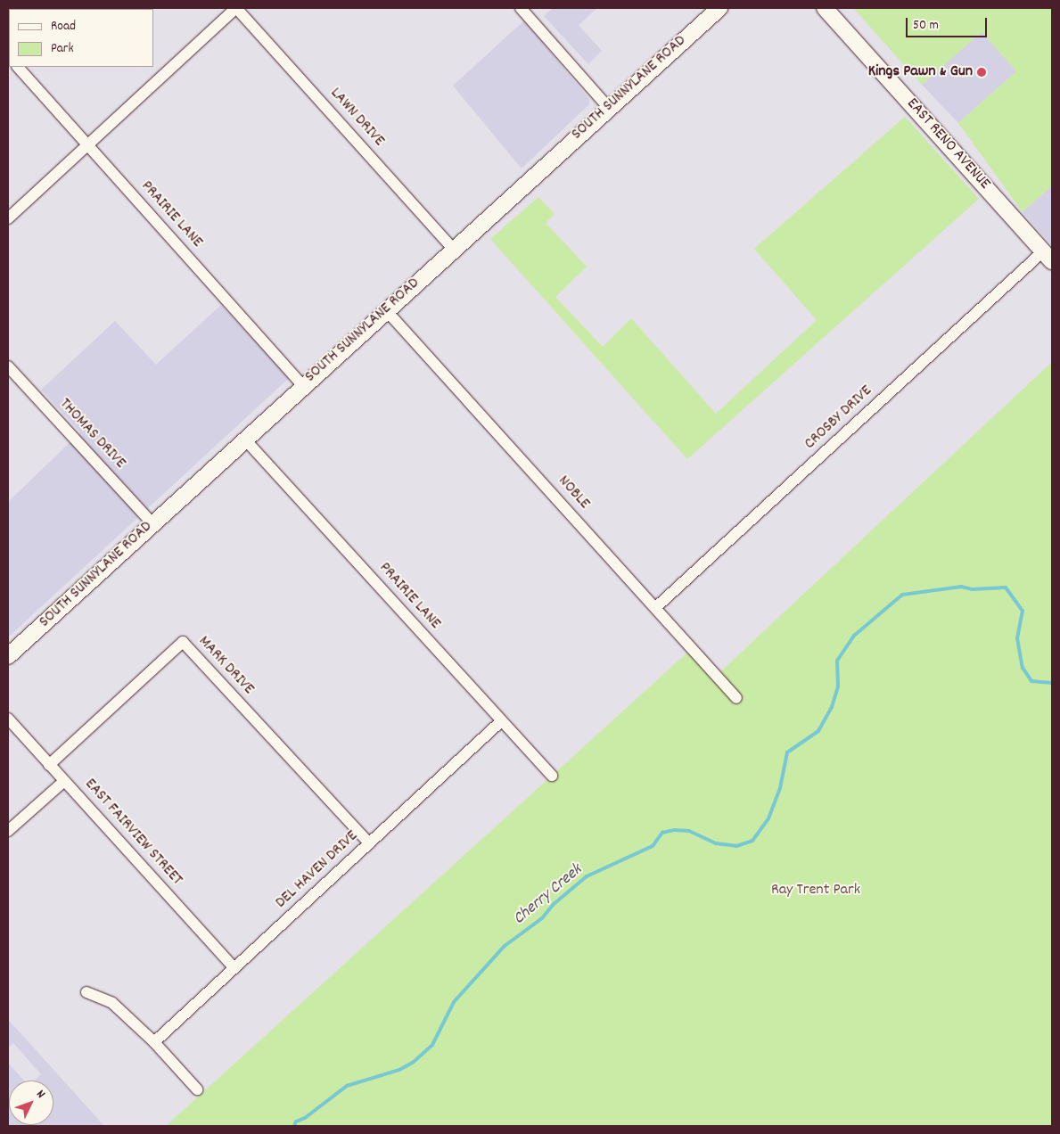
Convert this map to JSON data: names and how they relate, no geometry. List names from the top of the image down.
{
  "streets": {
    "main road": ["SOUTH SUNNYLANE ROAD", "EAST RENO AVENUE"],
    "street": [
      "LAWN DRIVE",
      "PRAIRIE LANE",
      "CROSBY DRIVE",
      "THOMAS DRIVE",
      "NOBLE",
      "MARK DRIVE",
      "EAST FAIRVIEW STREET",
      "DEL HAVEN DRIVE"
    ]
  },
  "crossings": [
    ["SOUTH SUNNYLANE ROAD", "LAWN DRIVE"],
    ["SOUTH SUNNYLANE ROAD", "PRAIRIE LANE"],
    ["SOUTH SUNNYLANE ROAD", "THOMAS DRIVE"],
    ["SOUTH SUNNYLANE ROAD", "NOBLE"],
    ["EAST RENO AVENUE", "CROSBY DRIVE"],
    ["PRAIRIE LANE", "DEL HAVEN DRIVE"],
    ["CROSBY DRIVE", "NOBLE"],
    ["MARK DRIVE", "EAST FAIRVIEW STREET"],
    ["MARK DRIVE", "DEL HAVEN DRIVE"],
    ["EAST FAIRVIEW STREET", "DEL HAVEN DRIVE"]
  ],
  "water": ["Cherry Creek"],
  "parks": ["Ray Trent Park"],
  "places": ["Kings Pawn & Gun"],
  "legend": ["Road", "Park"],
  "scale_bar": "50 m",
  "north": "top right"
}
